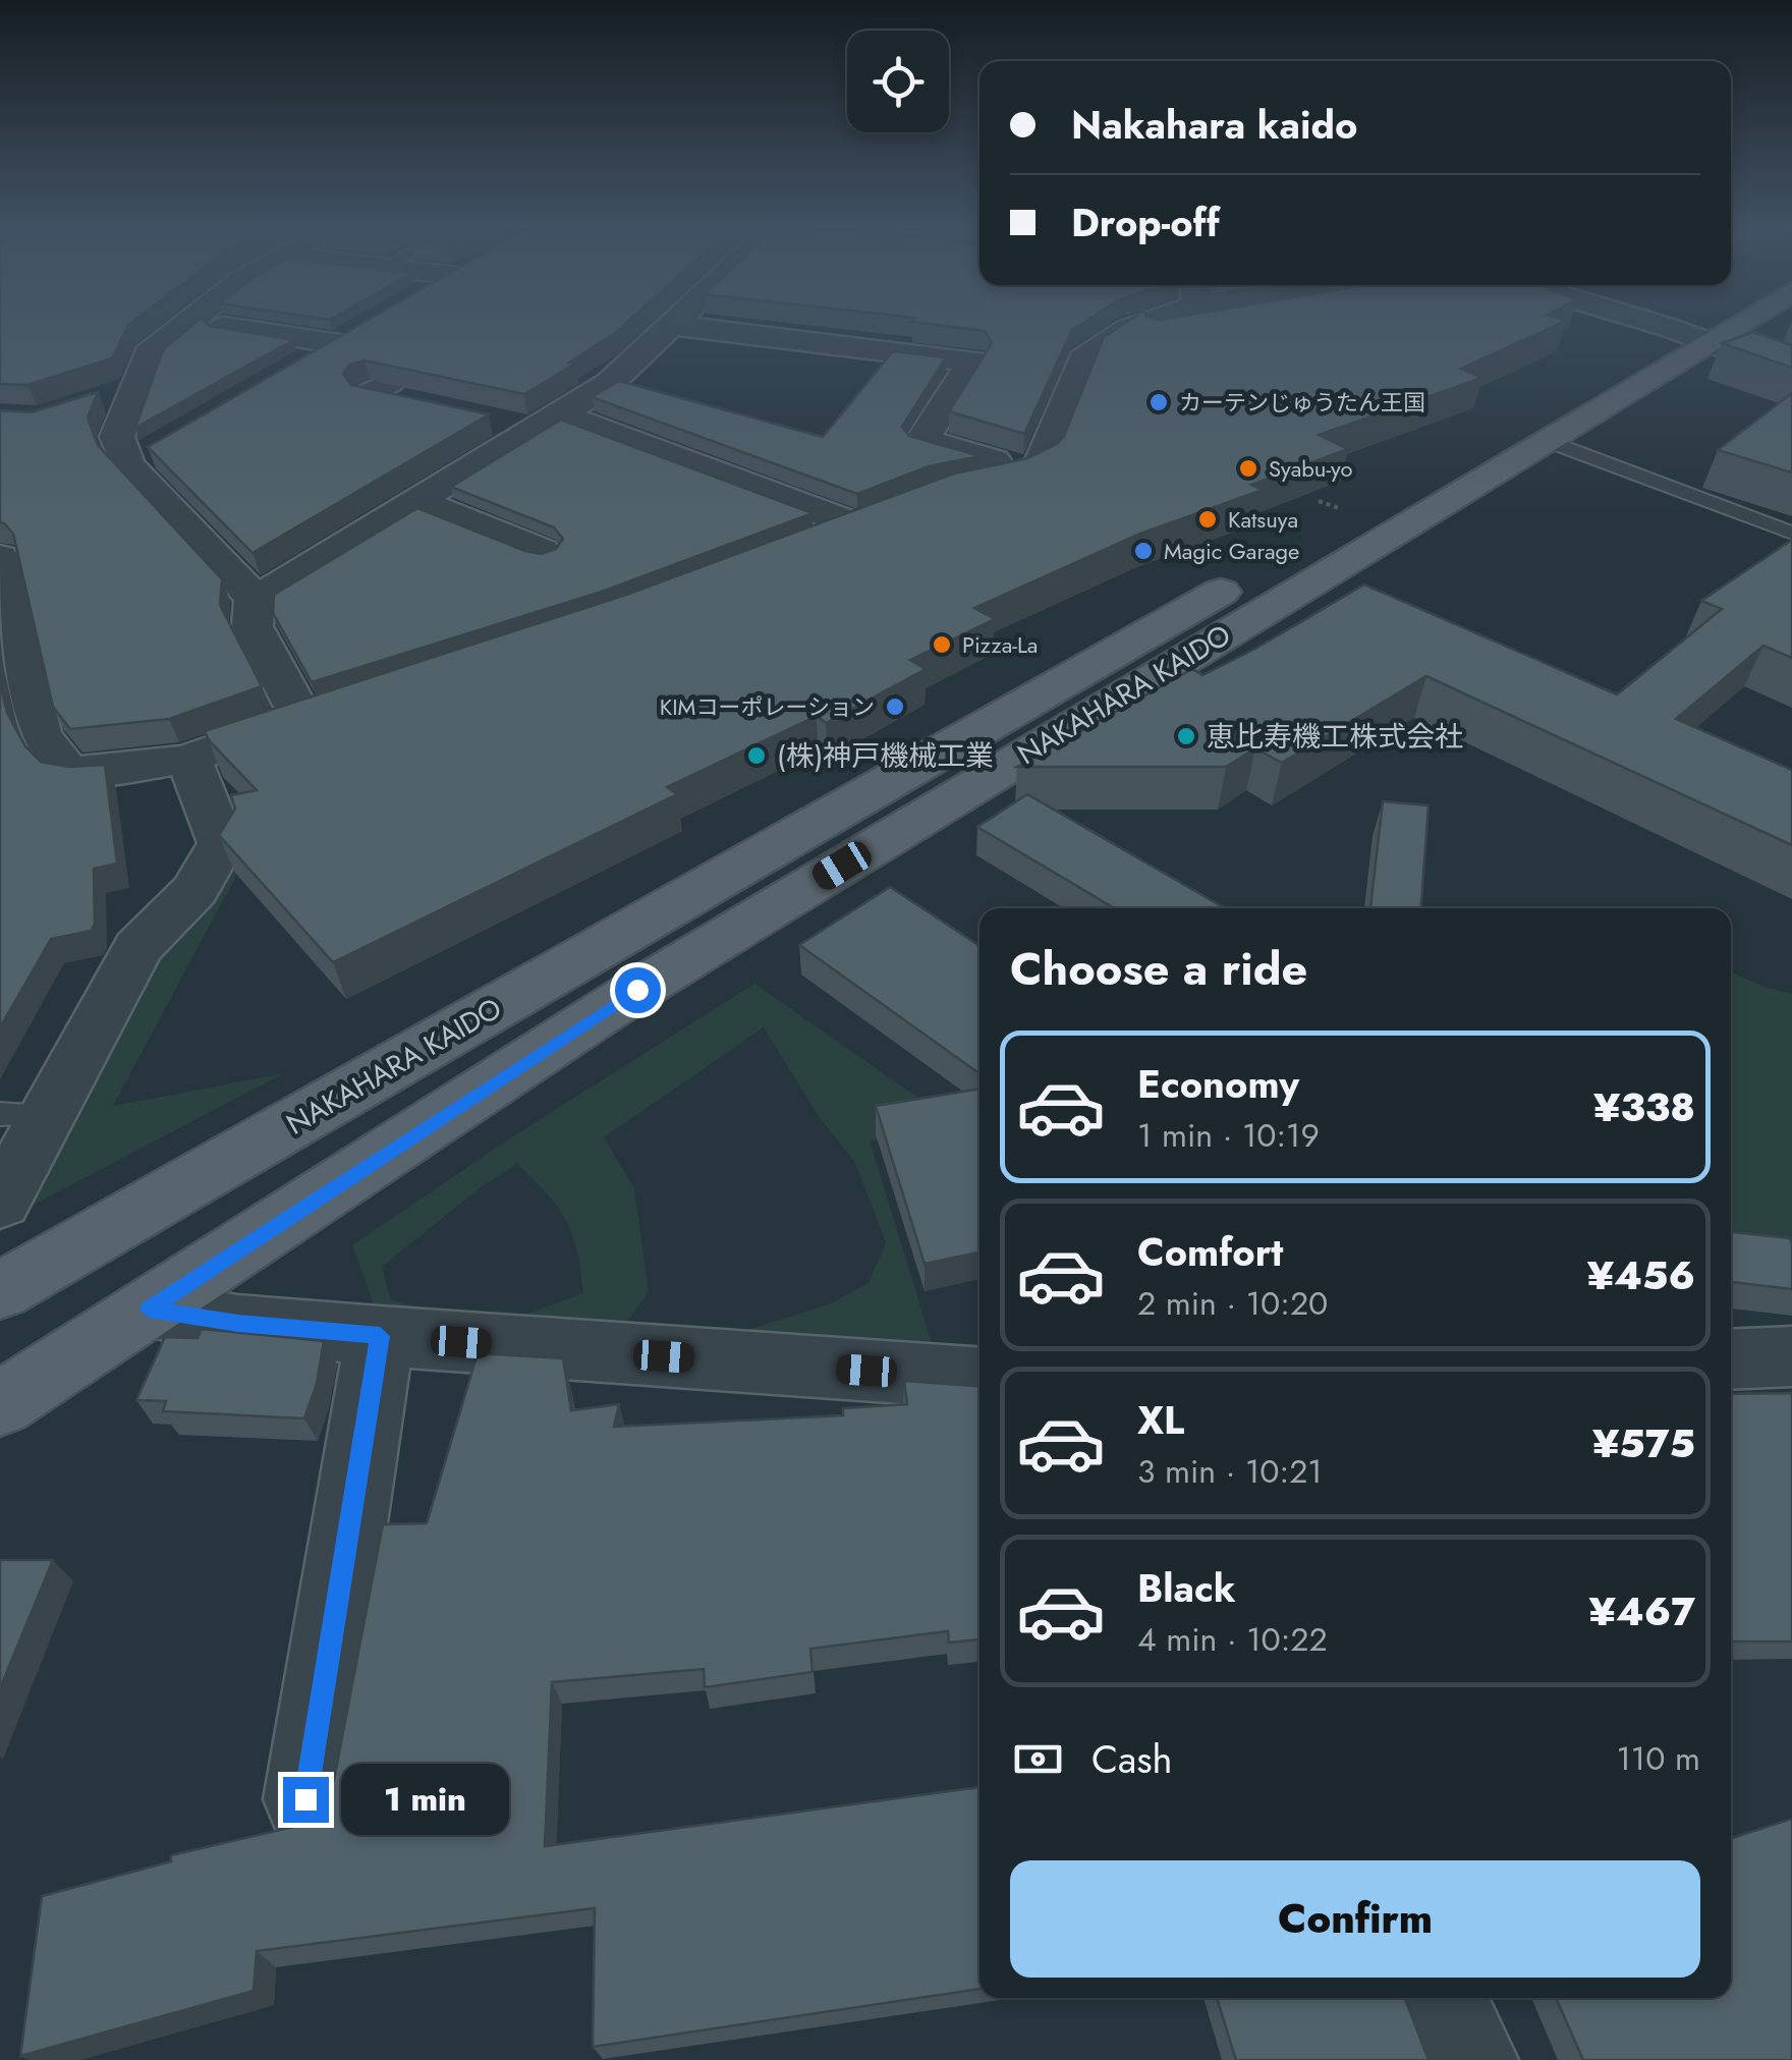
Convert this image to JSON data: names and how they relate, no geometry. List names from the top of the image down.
{
  "streets": {
    "main road": ["NAKAHARA KAIDO"]
  },
  "places": [
    "カーテンじゅうたん王国",
    "Syabu-yo",
    "Katsuya",
    "Magic Garage",
    "Pizza-La",
    "KIMコーポレーション",
    "恵比寿機工株式会社",
    "(株)神戸機械工業"
  ],
  "page": {
    "banner": ["Nakahara kaido", "Drop-off"],
    "heading": "Choose a ride",
    "list": [
      {
        "name": "Economy",
        "note": "1 min · 10:19",
        "value": "¥338"
      },
      {
        "name": "Comfort",
        "note": "2 min · 10:20",
        "value": "¥456"
      },
      {
        "name": "XL",
        "note": "3 min · 10:21",
        "value": "¥575"
      },
      {
        "name": "Black",
        "note": "4 min · 10:22",
        "value": "¥467"
      }
    ],
    "pay": ["Cash", "110 m"],
    "bubble": "1 min",
    "buttons": "Confirm"
  }
}
